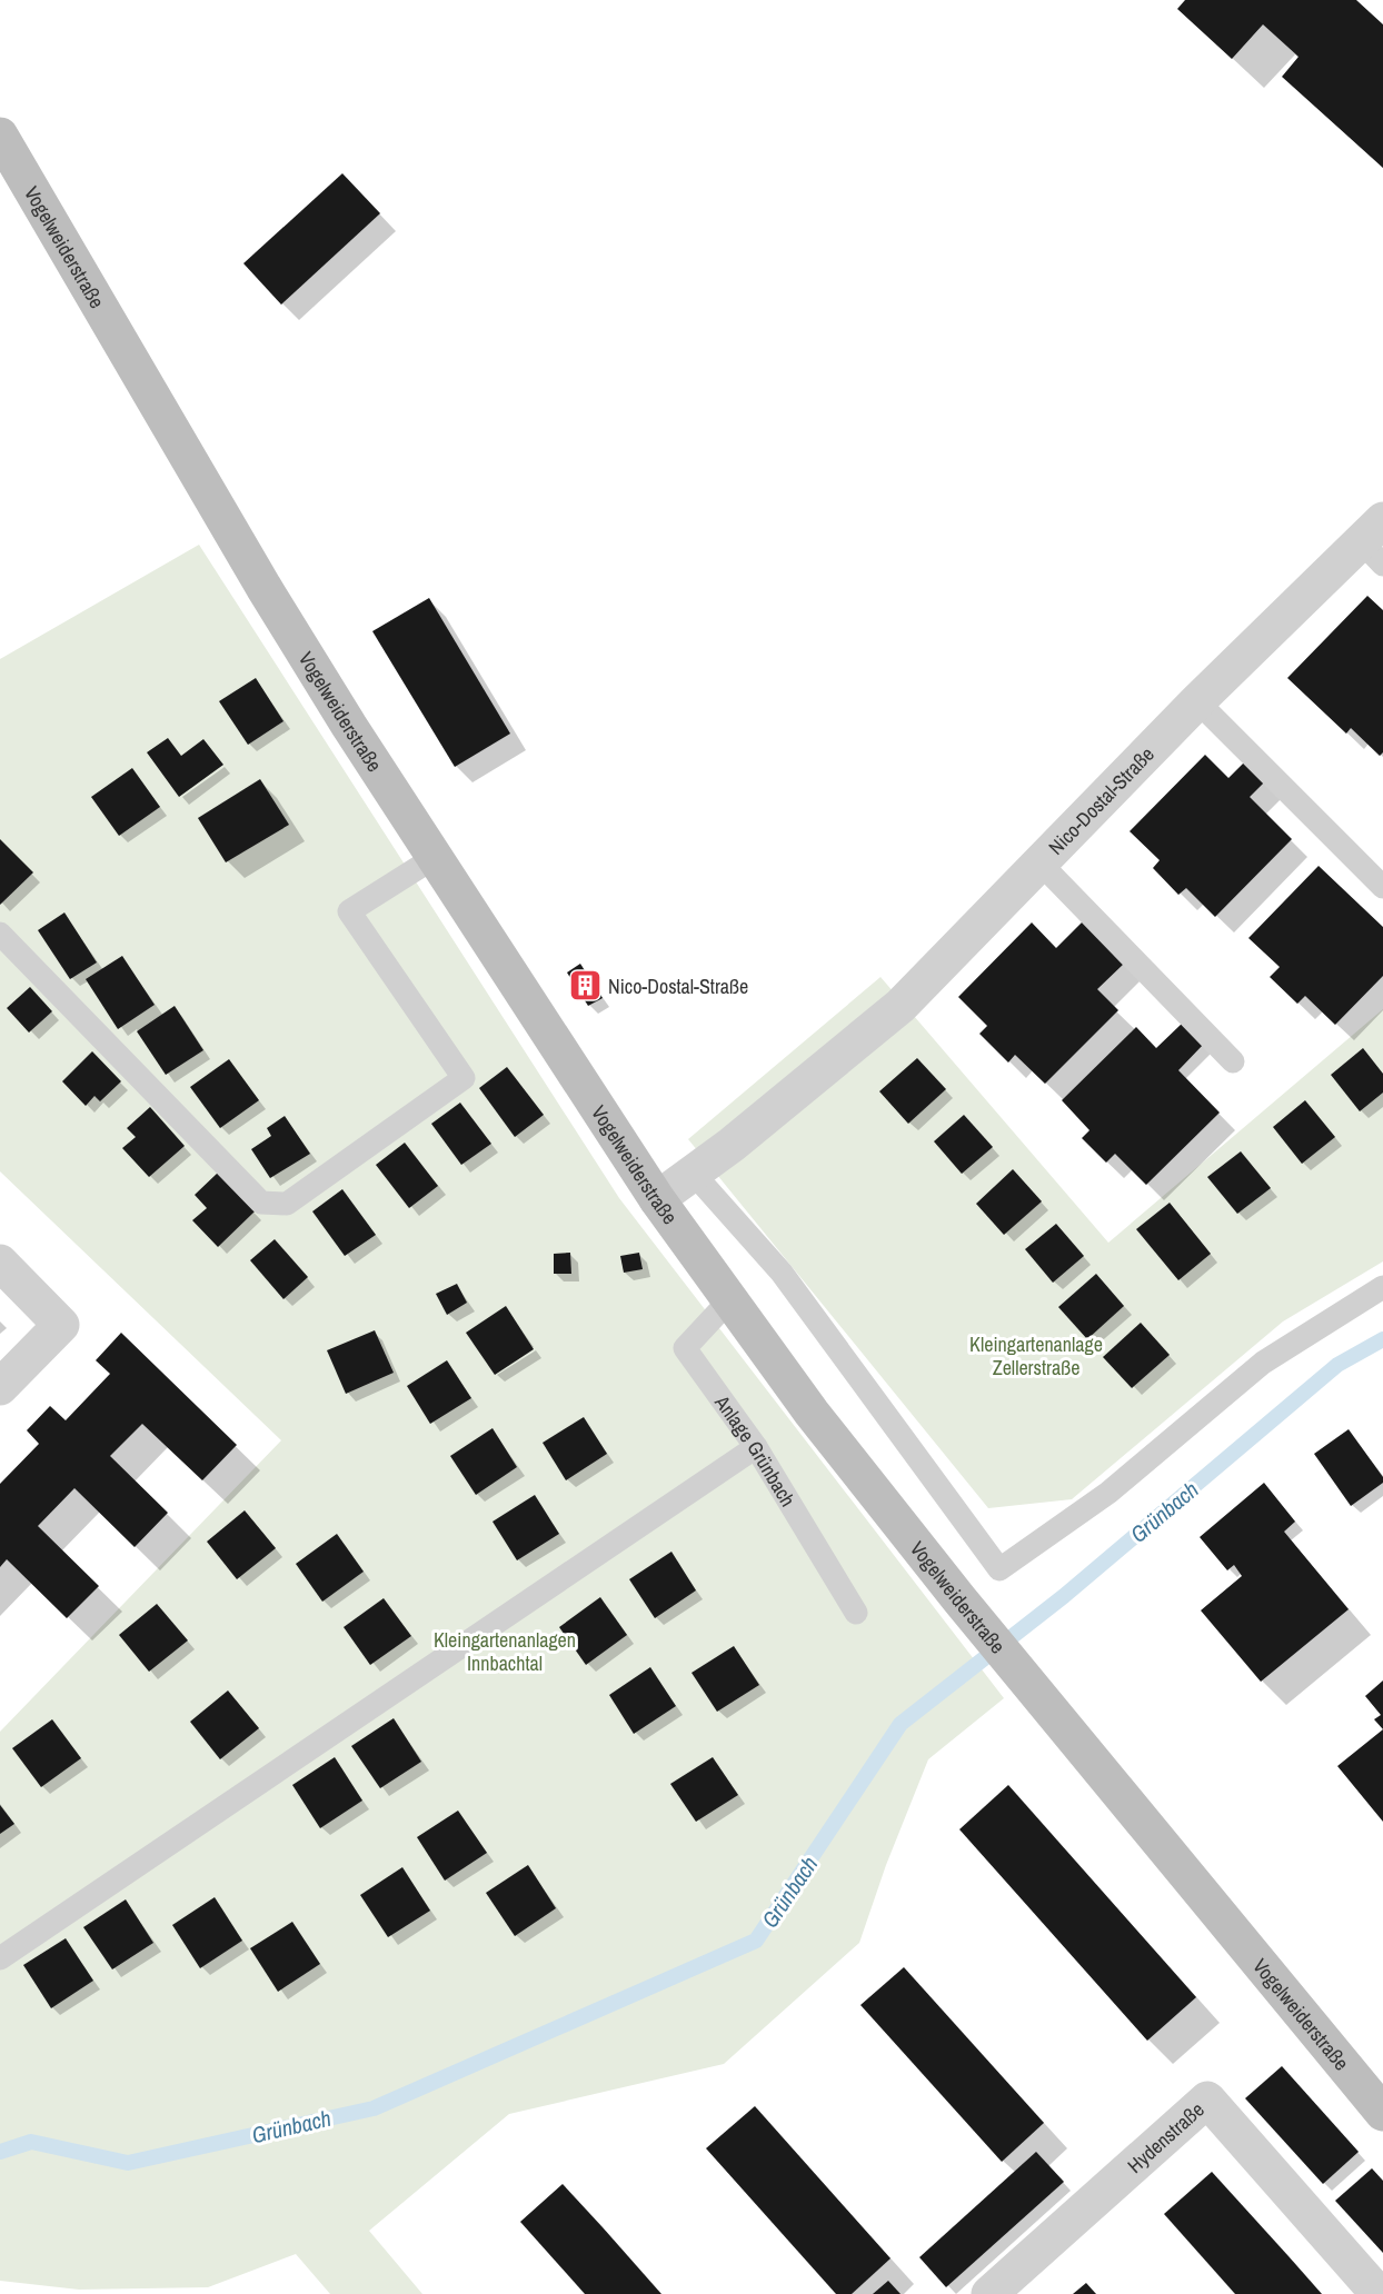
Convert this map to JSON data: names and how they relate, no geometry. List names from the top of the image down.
{
  "streets": {
    "main road": ["Vogelweiderstraße"],
    "street": ["Nico-Dostal-Straße", "Hydenstraße"],
    "lane": ["Anlage Grünbach"]
  },
  "crossings": [
    ["Vogelweiderstraße", "Nico-Dostal-Straße"],
    ["Vogelweiderstraße", "Anlage Grünbach"]
  ],
  "water": ["Grünbach"],
  "parks": ["Kleingartenanlage Zellerstraße", "Kleingartenanlagen Innbachtal"],
  "places": {
    "building": ["Nico-Dostal-Straße"]
  }
}
